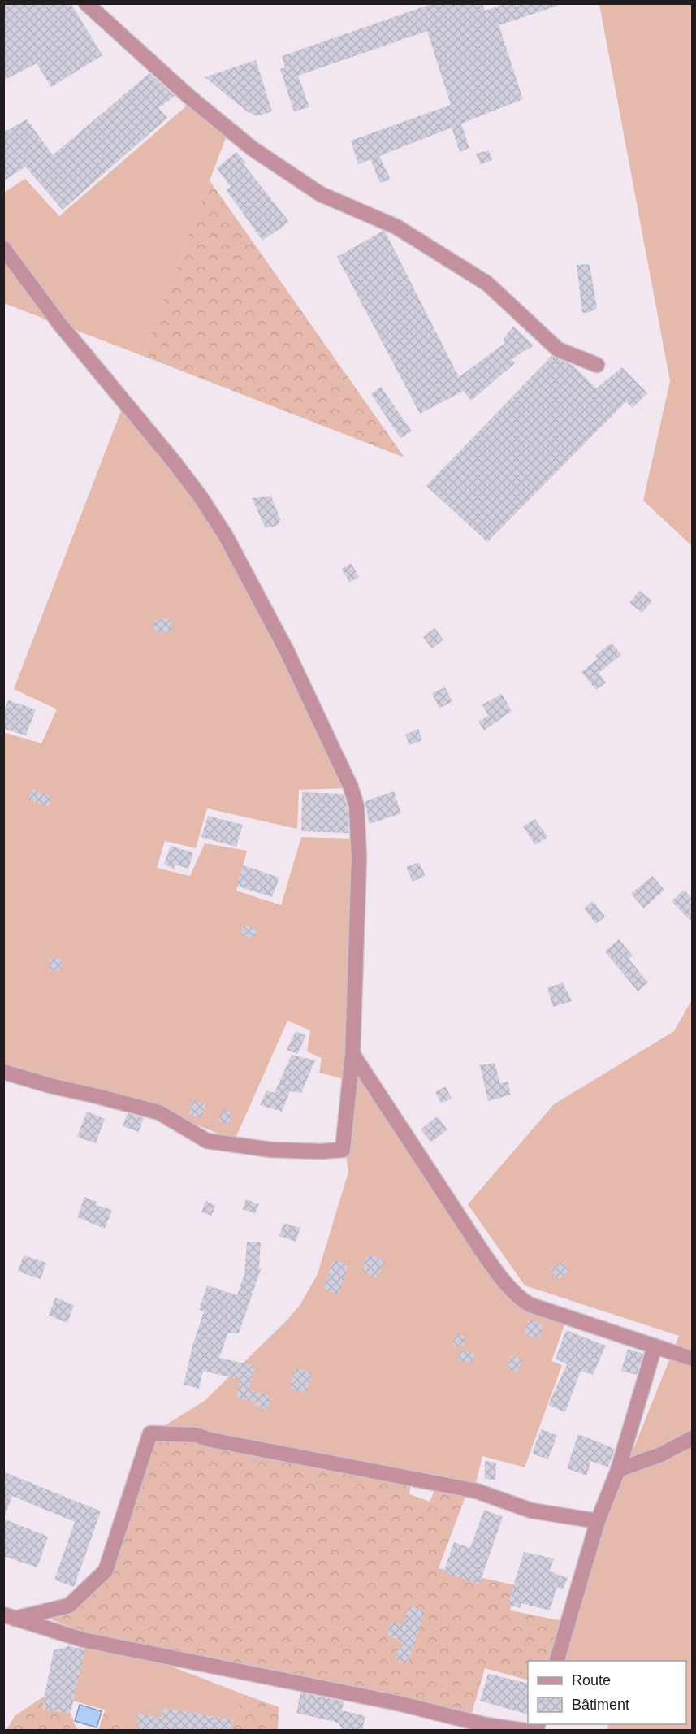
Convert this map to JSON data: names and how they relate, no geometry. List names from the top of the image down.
{
  "legend": ["Route", "Bâtiment"]
}
